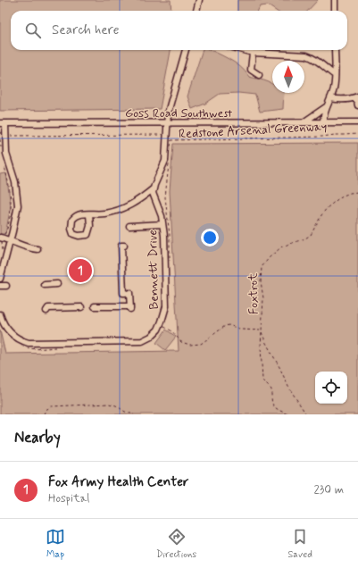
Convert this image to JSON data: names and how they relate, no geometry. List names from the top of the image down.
{
  "streets": {
    "street": ["Goss Road Southwest", "Bennett Drive"],
    "path": ["Redstone Arsenal Greenway", "Foxtrot"]
  },
  "north": "top",
  "page": {
    "search": "Search here",
    "pins": "1",
    "heading": "Nearby",
    "list": [
      {
        "mark": "1",
        "name": "Fox Army Health Center",
        "note": "Hospital",
        "value": "230 m"
      }
    ],
    "nav": ["Map", "Directions", "Saved"]
  }
}
